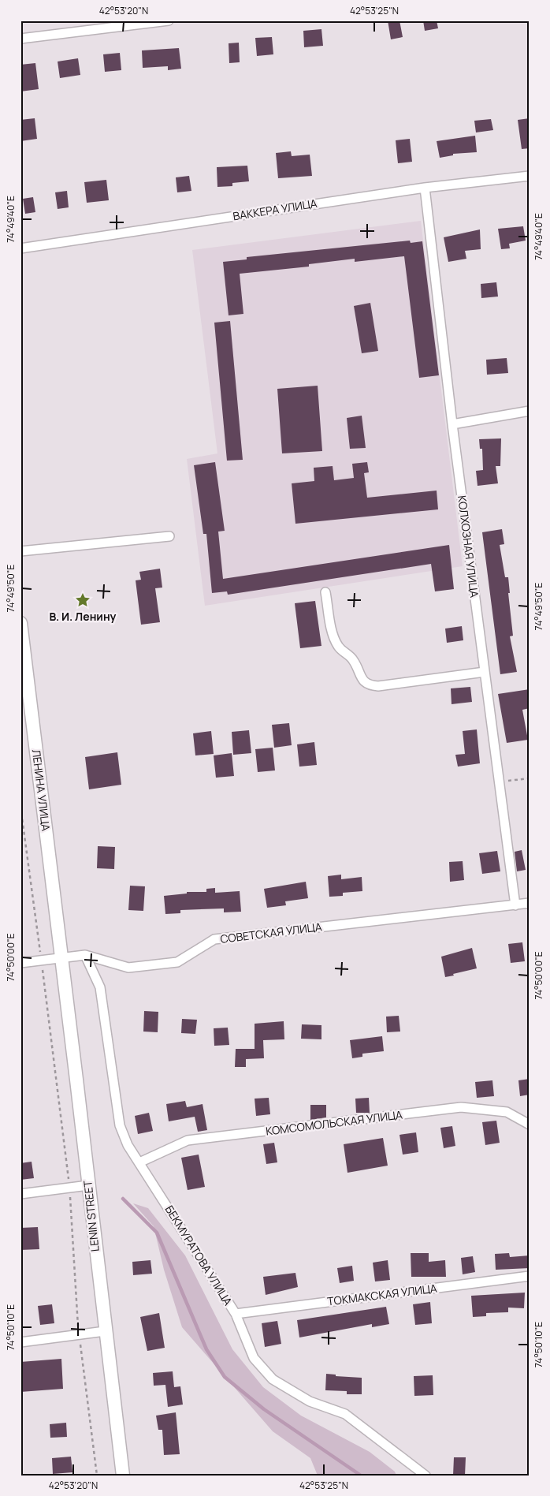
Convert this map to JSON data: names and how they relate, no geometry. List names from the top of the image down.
{
  "streets": {
    "main road": ["ЛЕНИНА УЛИЦА", "LENIN STREET"],
    "street": [
      "ВАККЕРА УЛИЦА",
      "КОЛХОЗНАЯ УЛИЦА",
      "СОВЕТСКАЯ УЛИЦА",
      "КОМСОМОЛЬСКАЯ УЛИЦА",
      "БЕКМУРАТОВА УЛИЦА",
      "ТОКМАКСКАЯ УЛИЦА"
    ]
  },
  "crossings": [
    ["ВАККЕРА УЛИЦА", "КОЛХОЗНАЯ УЛИЦА"],
    ["КОЛХОЗНАЯ УЛИЦА", "СОВЕТСКАЯ УЛИЦА"],
    ["ЛЕНИНА УЛИЦА", "СОВЕТСКАЯ УЛИЦА"],
    ["ЛЕНИНА УЛИЦА", "LENIN STREET"],
    ["СОВЕТСКАЯ УЛИЦА", "LENIN STREET"],
    ["СОВЕТСКАЯ УЛИЦА", "БЕКМУРАТОВА УЛИЦА"],
    ["КОМСОМОЛЬСКАЯ УЛИЦА", "БЕКМУРАТОВА УЛИЦА"],
    ["БЕКМУРАТОВА УЛИЦА", "ТОКМАКСКАЯ УЛИЦА"]
  ],
  "places": {
    "place": ["В. И. Ленину"]
  },
  "coordinates": [
    "42°53'20\"N",
    "42°53'25\"N",
    "74°49'40\"E",
    "74°49'50\"E",
    "74°50'00\"E",
    "74°50'10\"E"
  ]
}
